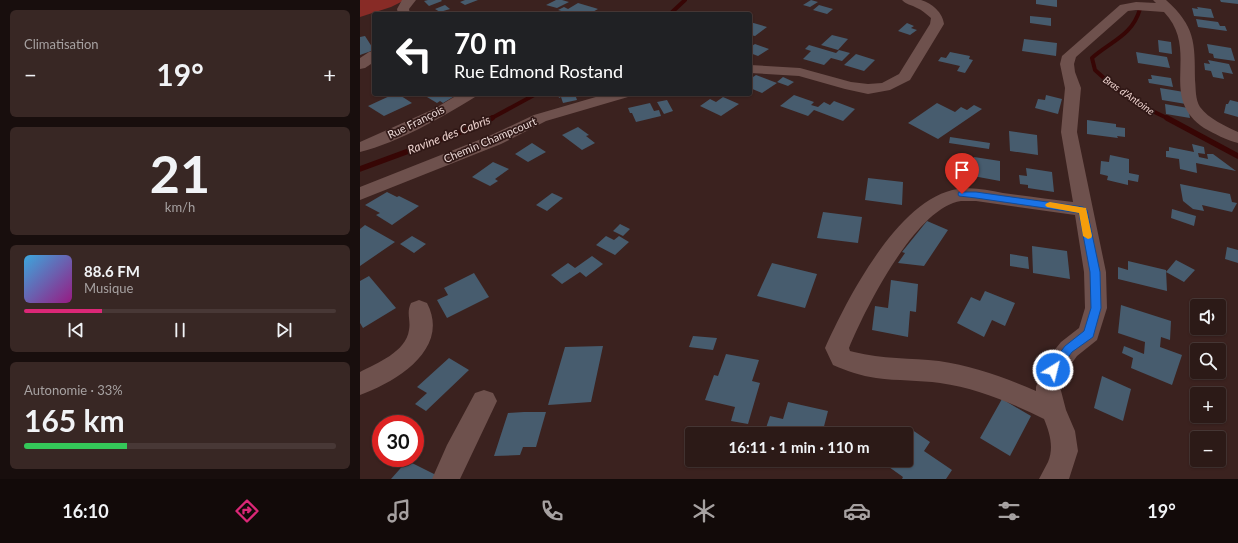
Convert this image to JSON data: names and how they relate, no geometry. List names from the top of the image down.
{
  "streets": {
    "street": ["Rue François", "Chemin Champcourt"]
  },
  "water": ["Bras d'Antoine", "Ravine des Cabris"],
  "page": {
    "tile": [
      "Climatisation",
      ["21", "km/h"],
      ["Autonomie · 33%", "165 km"]
    ],
    "turn": ["70 m", "Rue Edmond Rostand"],
    "heat": ["−", "19°", "+"],
    "song": ["88.6 FM", "Musique"],
    "map_buttons": ["+", "−"],
    "limit": "30",
    "trip": "16:11 · 1 min · 110 m",
    "tabs": ["16:10", "19°"]
  }
}
